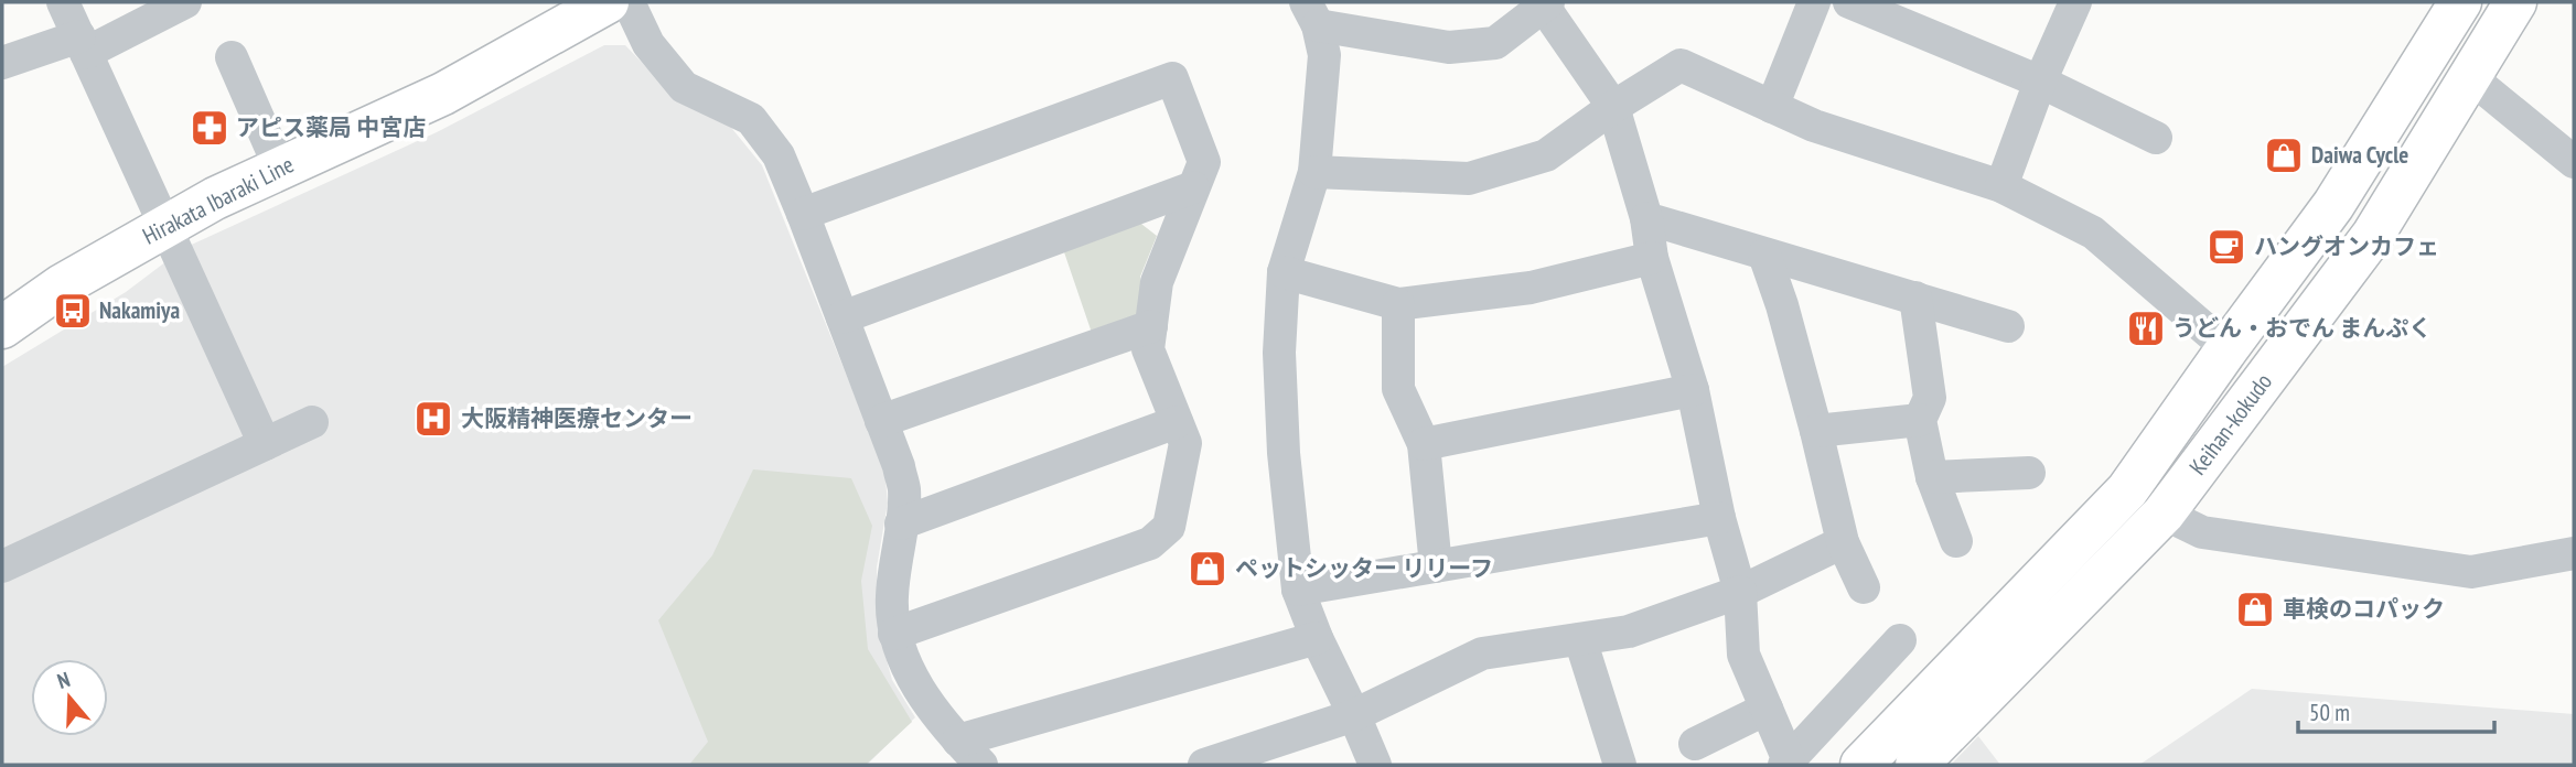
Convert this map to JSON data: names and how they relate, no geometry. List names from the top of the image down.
{
  "streets": {
    "main road": ["Hirakata Ibaraki Line", "Keihan-kokudo"]
  },
  "places": {
    "pharmacy": ["アピス薬局 中宮店"],
    "shop": ["Daiwa Cycle", "ペットシッター リリーフ", "車検のコパック"],
    "cafe": ["ハングオンカフェ"],
    "bus stop": ["Nakamiya"],
    "restaurant": ["うどん・おでん まんぷく"],
    "hospital": ["大阪精神医療センター"]
  },
  "scale_bar": "50 m",
  "north": "top"
}
